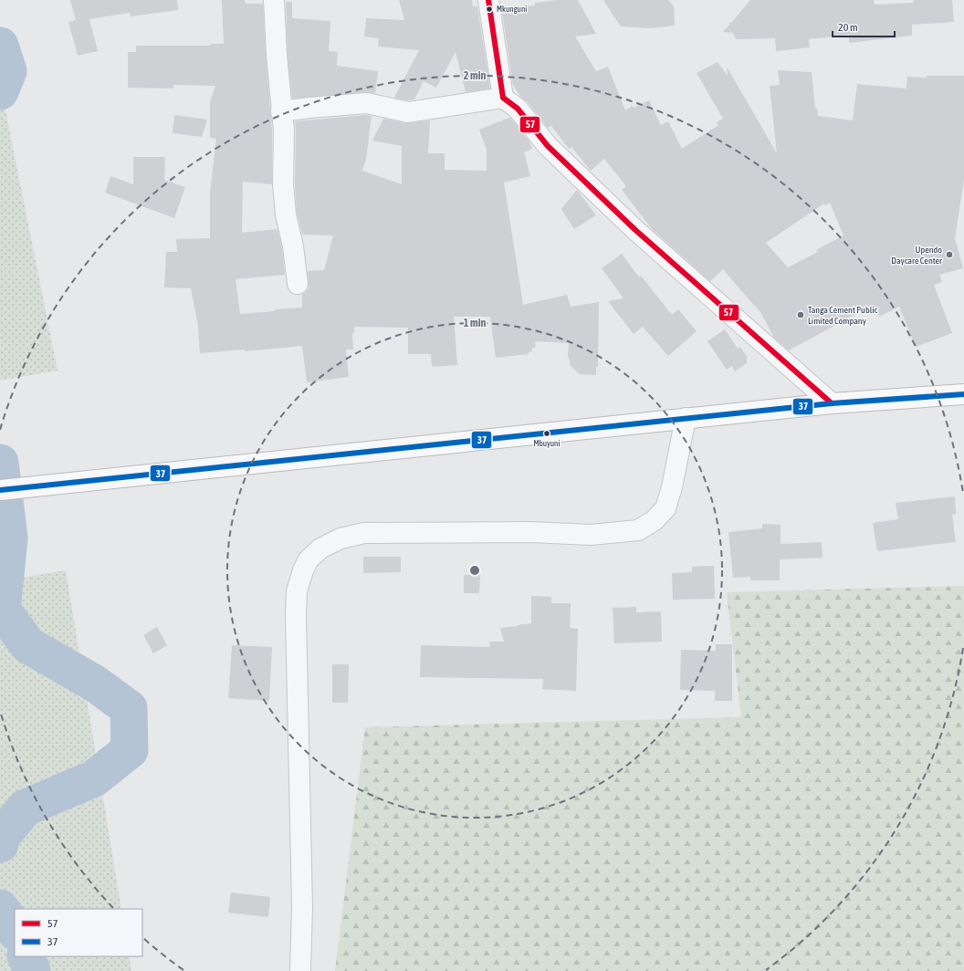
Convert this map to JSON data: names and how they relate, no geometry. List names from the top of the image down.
{
  "places": [
    "Mkunguni",
    "Upendo Daycare Center",
    "Tanga Cement Public Limited Company",
    "Mbuyuni"
  ],
  "lines": ["transit line 57", "transit line 37"],
  "legend": ["57", "37"],
  "scale_bar": "20 m",
  "rings": ["2 min", "1 min"]
}
